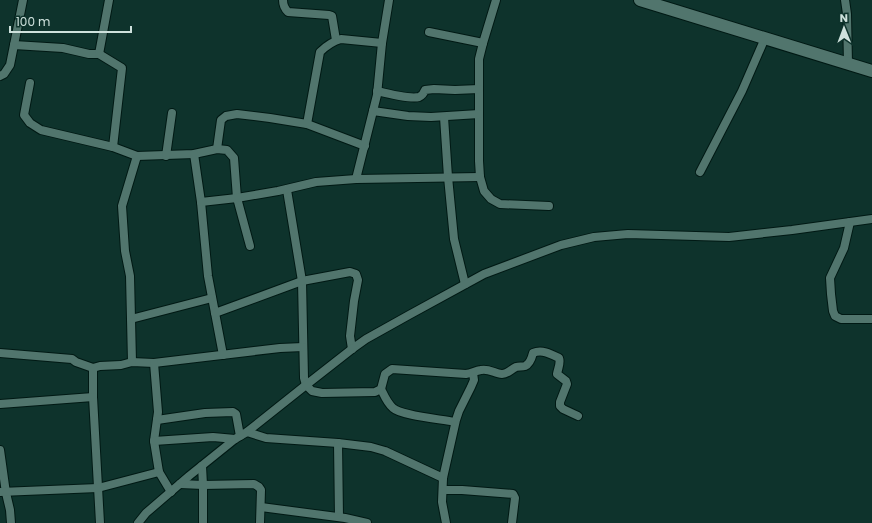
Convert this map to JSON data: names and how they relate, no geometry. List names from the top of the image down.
{
  "scale_bar": "100 m",
  "north": "top"
}
